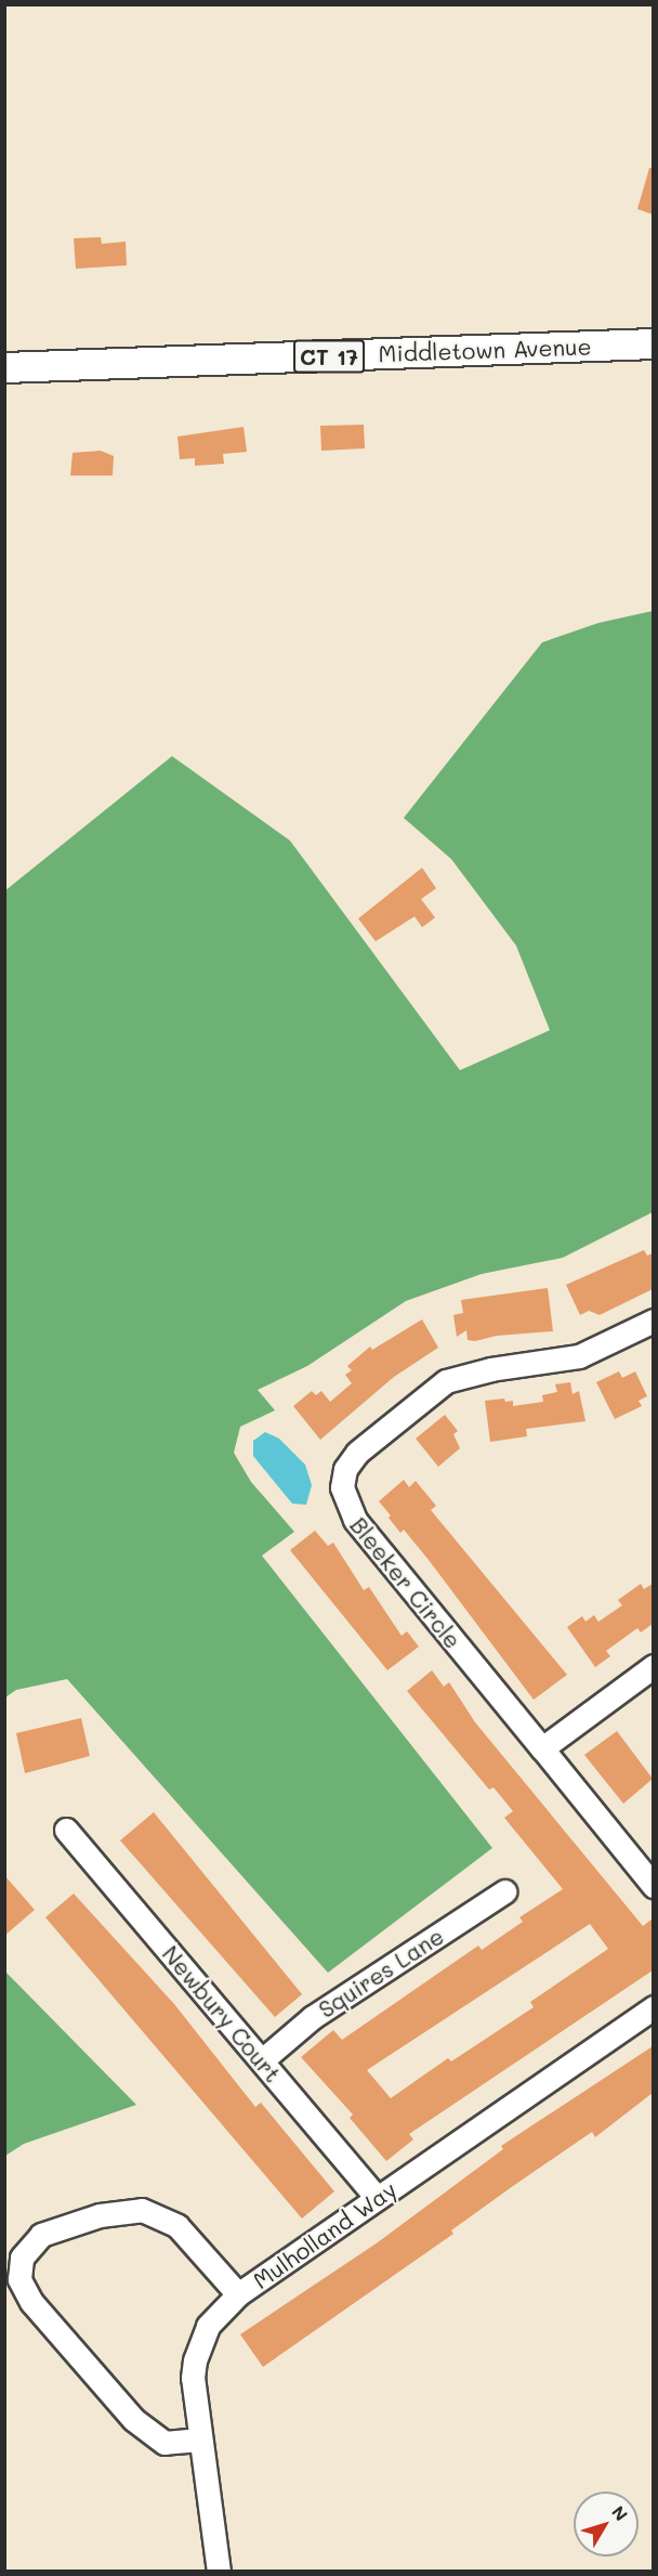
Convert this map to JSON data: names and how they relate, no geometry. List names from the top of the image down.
{
  "streets": {
    "main road": ["Middletown Avenue", "CT 17"],
    "street": [
      "Bleeker Circle",
      "Squires Lane",
      "Newbury Court",
      "Mulholland Way"
    ]
  },
  "crossings": [
    ["Squires Lane", "Newbury Court"],
    ["Newbury Court", "Mulholland Way"]
  ],
  "north": "top right"
}
